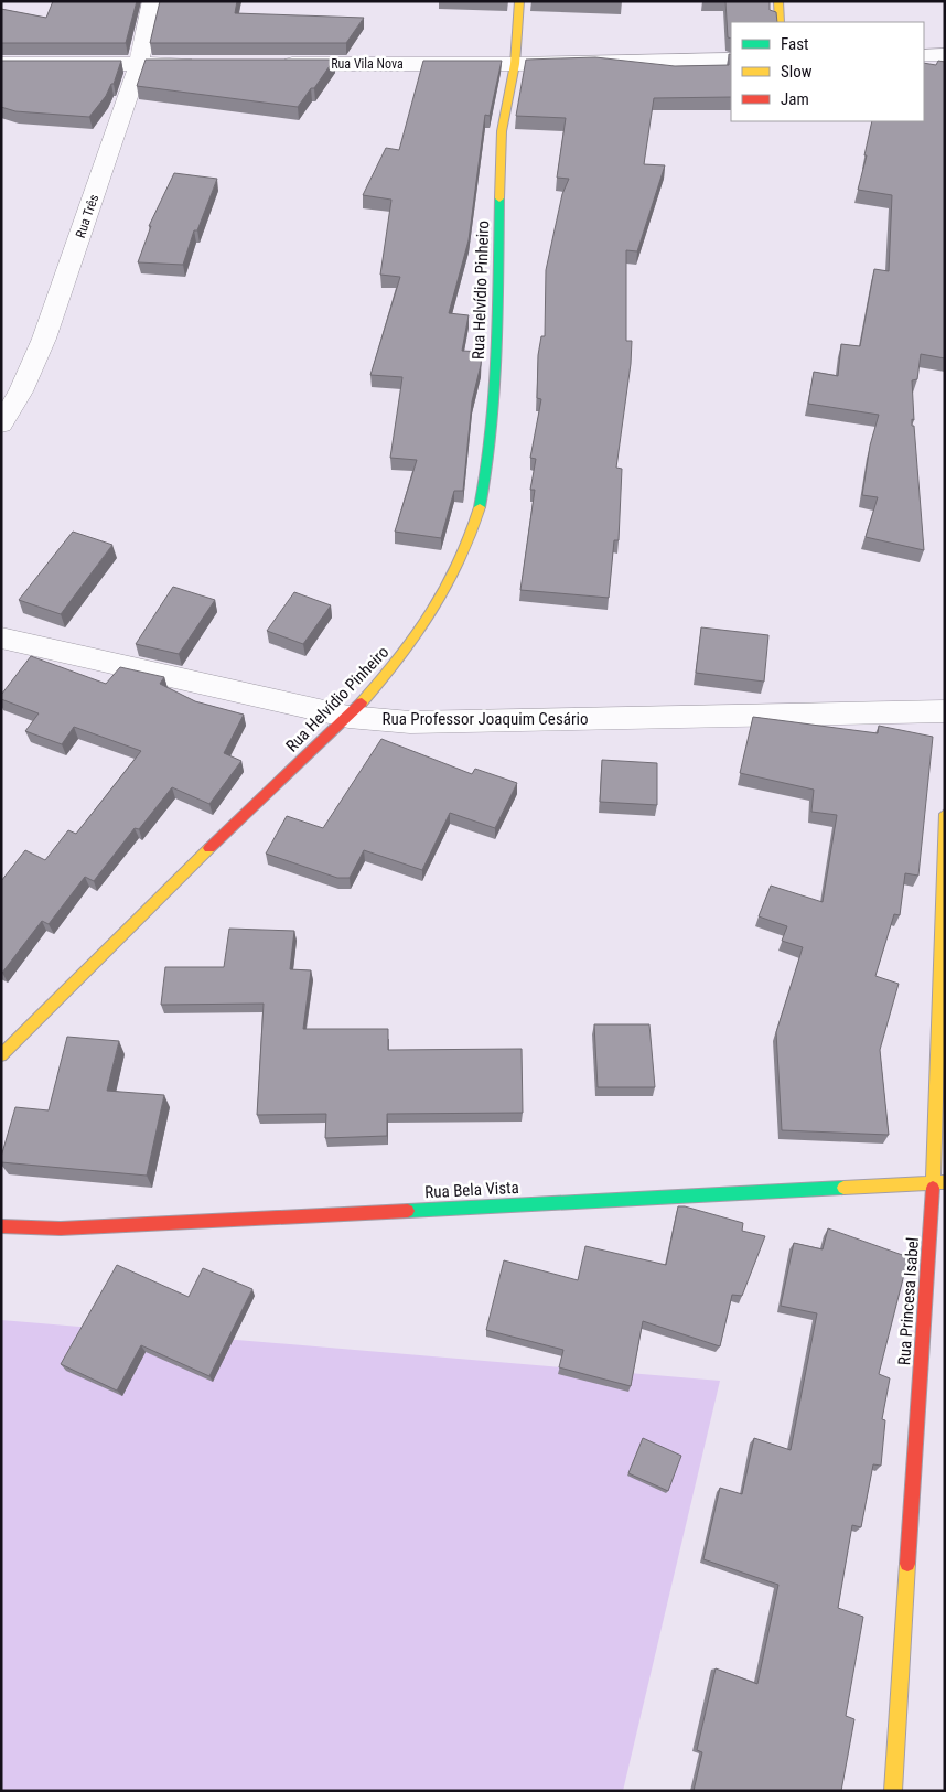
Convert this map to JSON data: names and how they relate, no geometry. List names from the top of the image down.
{
  "streets": {
    "street": [
      "Rua Vila Nova",
      "Rua Três",
      "Rua Helvídio Pinheiro",
      "Rua Professor Joaquim Cesário",
      "Rua Bela Vista",
      "Rua Princesa Isabel"
    ]
  },
  "crossings": [
    ["Rua Vila Nova", "Rua Helvídio Pinheiro"],
    ["Rua Helvídio Pinheiro", "Rua Professor Joaquim Cesário"],
    ["Rua Bela Vista", "Rua Princesa Isabel"]
  ],
  "legend": ["Fast", "Slow", "Jam"]
}
